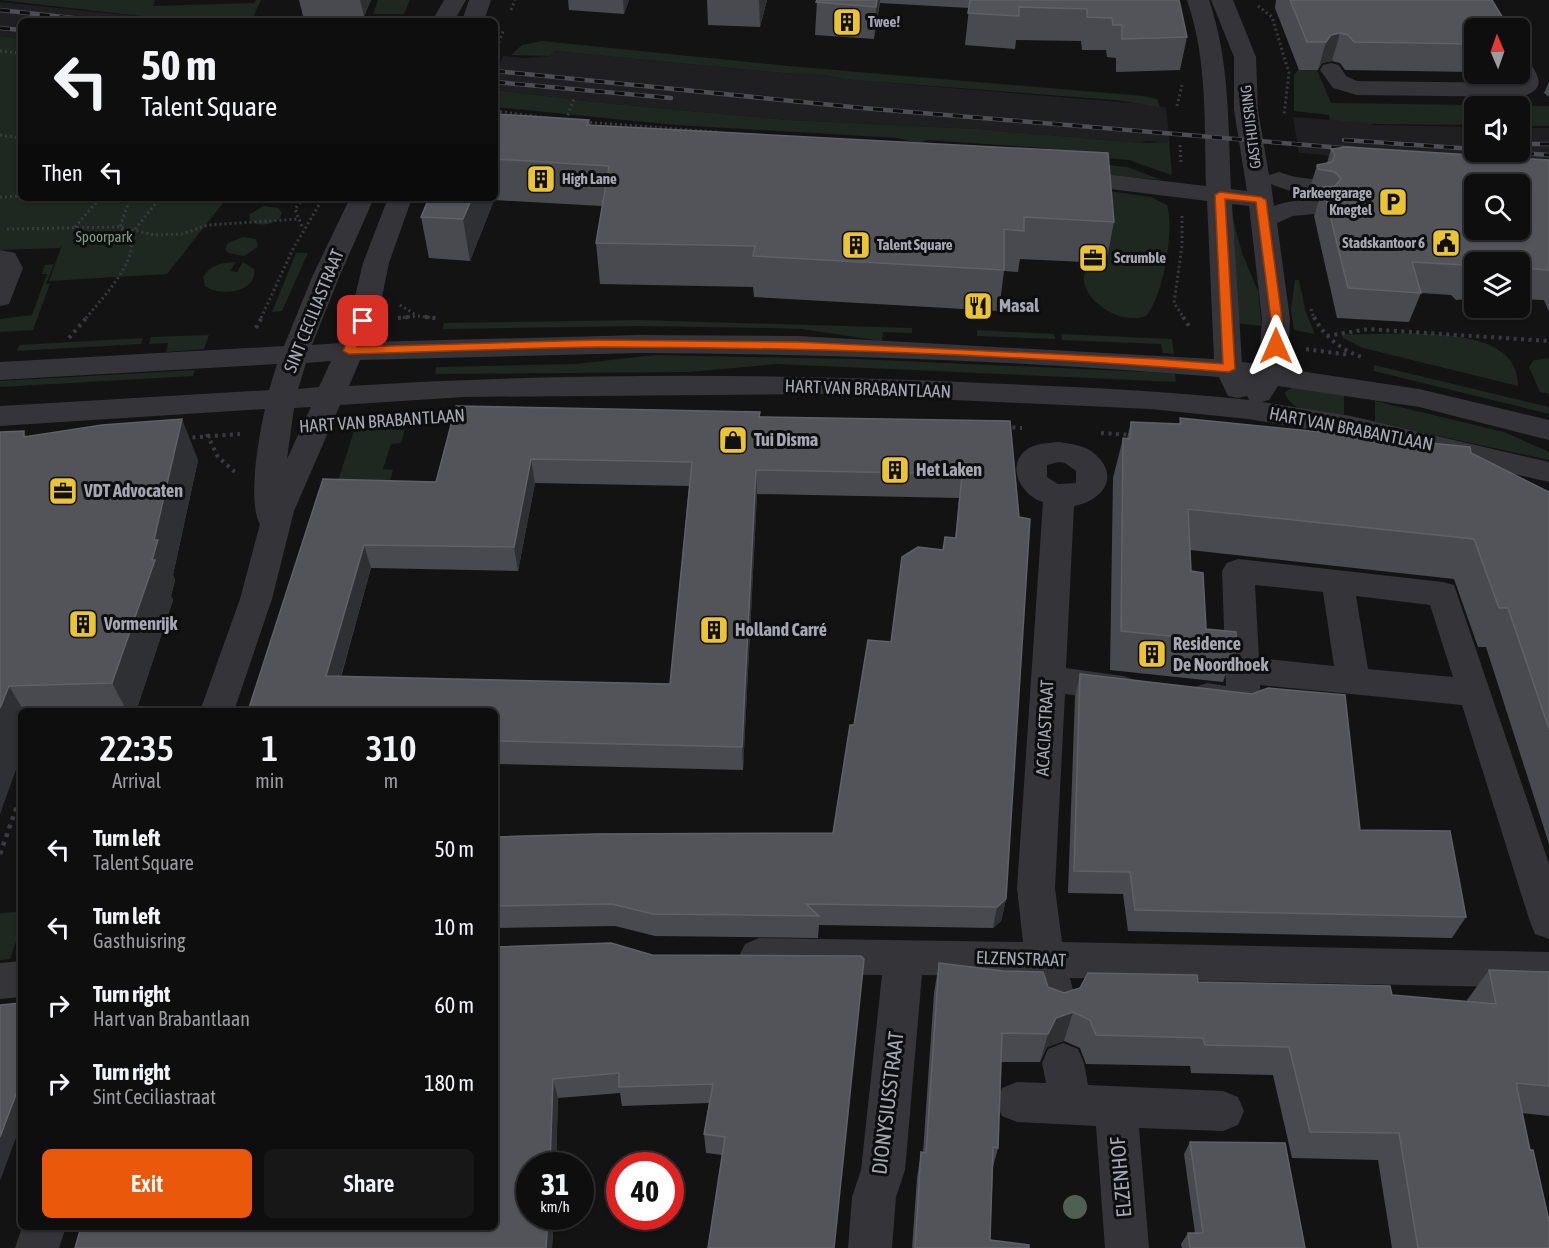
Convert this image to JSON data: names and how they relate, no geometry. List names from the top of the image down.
{
  "streets": {
    "street": [
      "GASTHUISRING",
      "SINT CECILIASTRAAT",
      "HART VAN BRABANTLAAN",
      "ACACIASTRAAT",
      "ELZENSTRAAT",
      "DIONYSIUSSTRAAT",
      "ELZENHOF"
    ]
  },
  "crossings": [
    ["GASTHUISRING", "HART VAN BRABANTLAAN"],
    ["SINT CECILIASTRAAT", "HART VAN BRABANTLAAN"],
    ["ACACIASTRAAT", "ELZENSTRAAT"],
    ["ELZENSTRAAT", "DIONYSIUSSTRAAT"]
  ],
  "parks": ["Spoorpark"],
  "places": {
    "building": [
      "Twee!",
      "High Lane",
      "Talent Square",
      "Het Laken",
      "Vormenrijk",
      "Holland Carré",
      "Residence De Noordhoek"
    ],
    "parking": ["Parkeergarage Knegtel"],
    "public building": ["Stadskantoor 6"],
    "office": ["Scrumble", "VDT Advocaten"],
    "restaurant": ["Masal"],
    "shop": ["Tui Disma"]
  },
  "north": "top",
  "page": {
    "turn": ["50 m", "Talent Square"],
    "then": "Then",
    "eta": [
      "22:35",
      "Arrival",
      "1",
      "min",
      "310",
      "m"
    ],
    "list": [
      {
        "name": "Turn left",
        "note": "Talent Square",
        "value": "50 m"
      },
      {
        "name": "Turn left",
        "note": "Gasthuisring",
        "value": "10 m"
      },
      {
        "name": "Turn right",
        "note": "Hart van Brabantlaan",
        "value": "60 m"
      },
      {
        "name": "Turn right",
        "note": "Sint Ceciliastraat",
        "value": "180 m"
      }
    ],
    "buttons": ["Exit", "Share"],
    "speed": "31 km/h",
    "limit": "40"
  }
}
